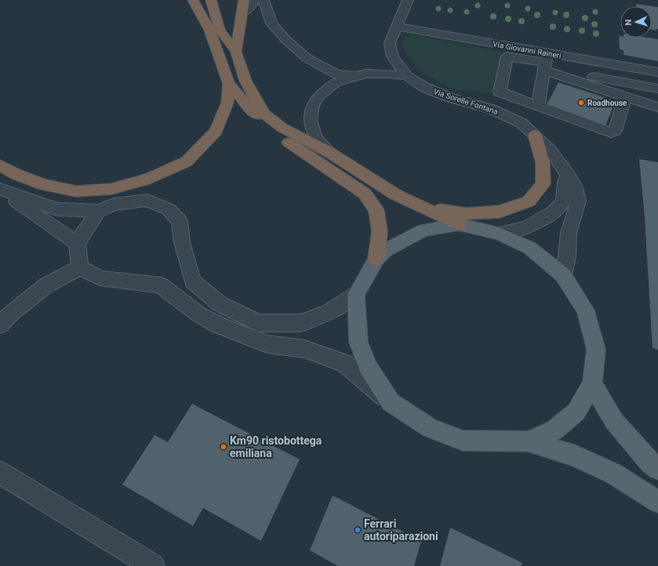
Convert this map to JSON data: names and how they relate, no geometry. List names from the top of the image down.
{
  "streets": {
    "street": ["Via Giovanni Raineri", "Via Sorelle Fontana"]
  },
  "crossings": [
    ["Via Giovanni Raineri", "Via Sorelle Fontana"]
  ],
  "places": ["Roadhouse", "Km90 ristobottega emiliana", "Ferrari autoriparazioni"],
  "north": "left"
}
